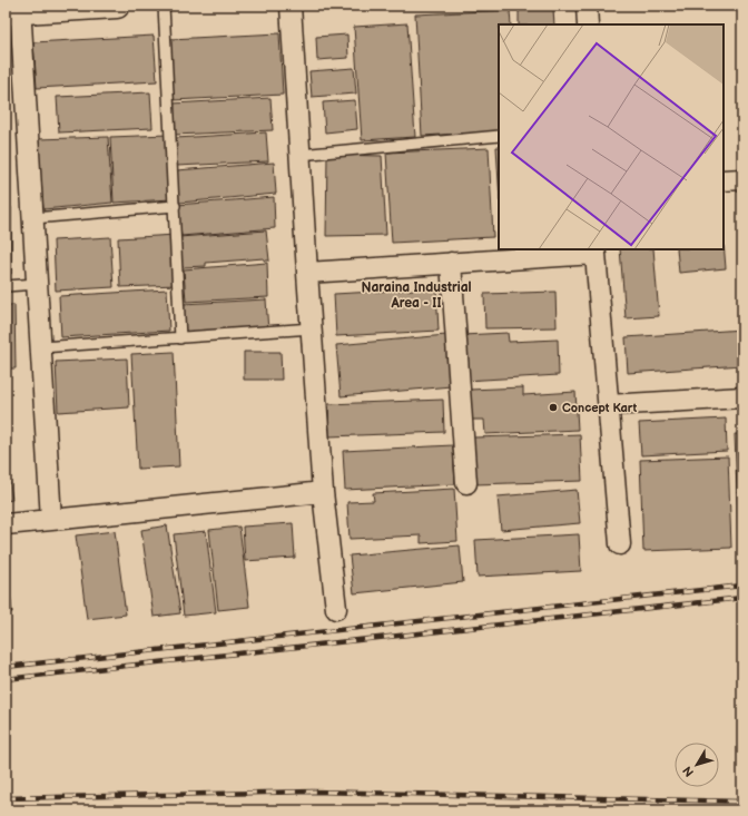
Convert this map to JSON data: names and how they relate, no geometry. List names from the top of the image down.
{
  "districts": ["Naraina Industrial Area - II"],
  "places": ["Concept Kart"],
  "north": "bottom left"
}
